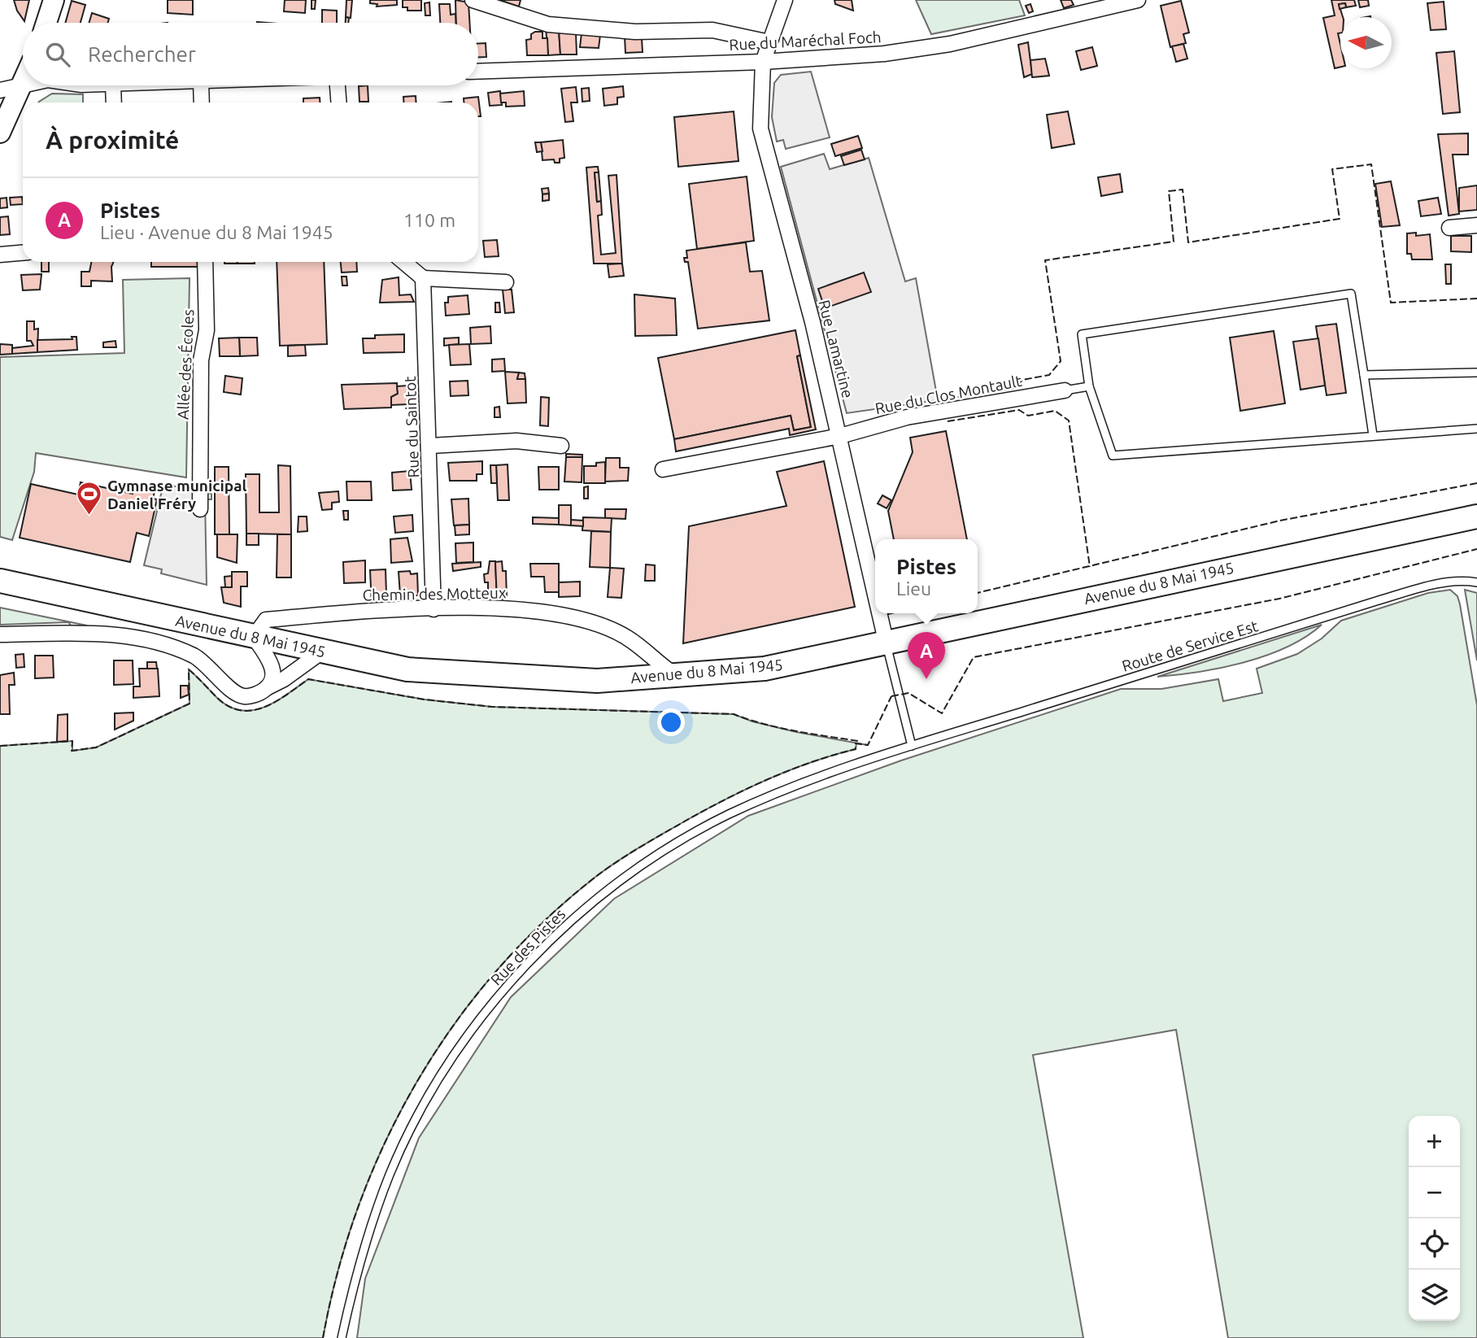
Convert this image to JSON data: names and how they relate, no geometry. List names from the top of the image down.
{
  "streets": {
    "main road": ["Avenue du 8 Mai 1945"],
    "street": [
      "Rue du Maréchal Foch",
      "Rue Lamartine",
      "Allée des Écoles",
      "Rue du Clos Montault",
      "Rue du Saintot",
      "Chemin des Motteux"
    ],
    "lane": ["Route de Service Est", "Rue des Pistes"]
  },
  "crossings": [
    ["Rue du Maréchal Foch", "Rue Lamartine"],
    ["Rue Lamartine", "Rue du Clos Montault"],
    ["Rue Lamartine", "Avenue du 8 Mai 1945"],
    ["Rue du Saintot", "Chemin des Motteux"],
    ["Avenue du 8 Mai 1945", "Chemin des Motteux"],
    ["Route de Service Est", "Rue des Pistes"]
  ],
  "places": {
    "sports": ["Gymnase municipal Daniel Fréry"]
  },
  "north": "left",
  "page": {
    "search": "Rechercher",
    "heading": "À proximité",
    "list": [
      {
        "mark": "A",
        "name": "Pistes",
        "note": "Lieu · Avenue du 8 Mai 1945",
        "value": "110 m"
      }
    ],
    "popup": ["Pistes", "Lieu"],
    "pins": "A",
    "map_buttons": ["+", "−"]
  }
}
